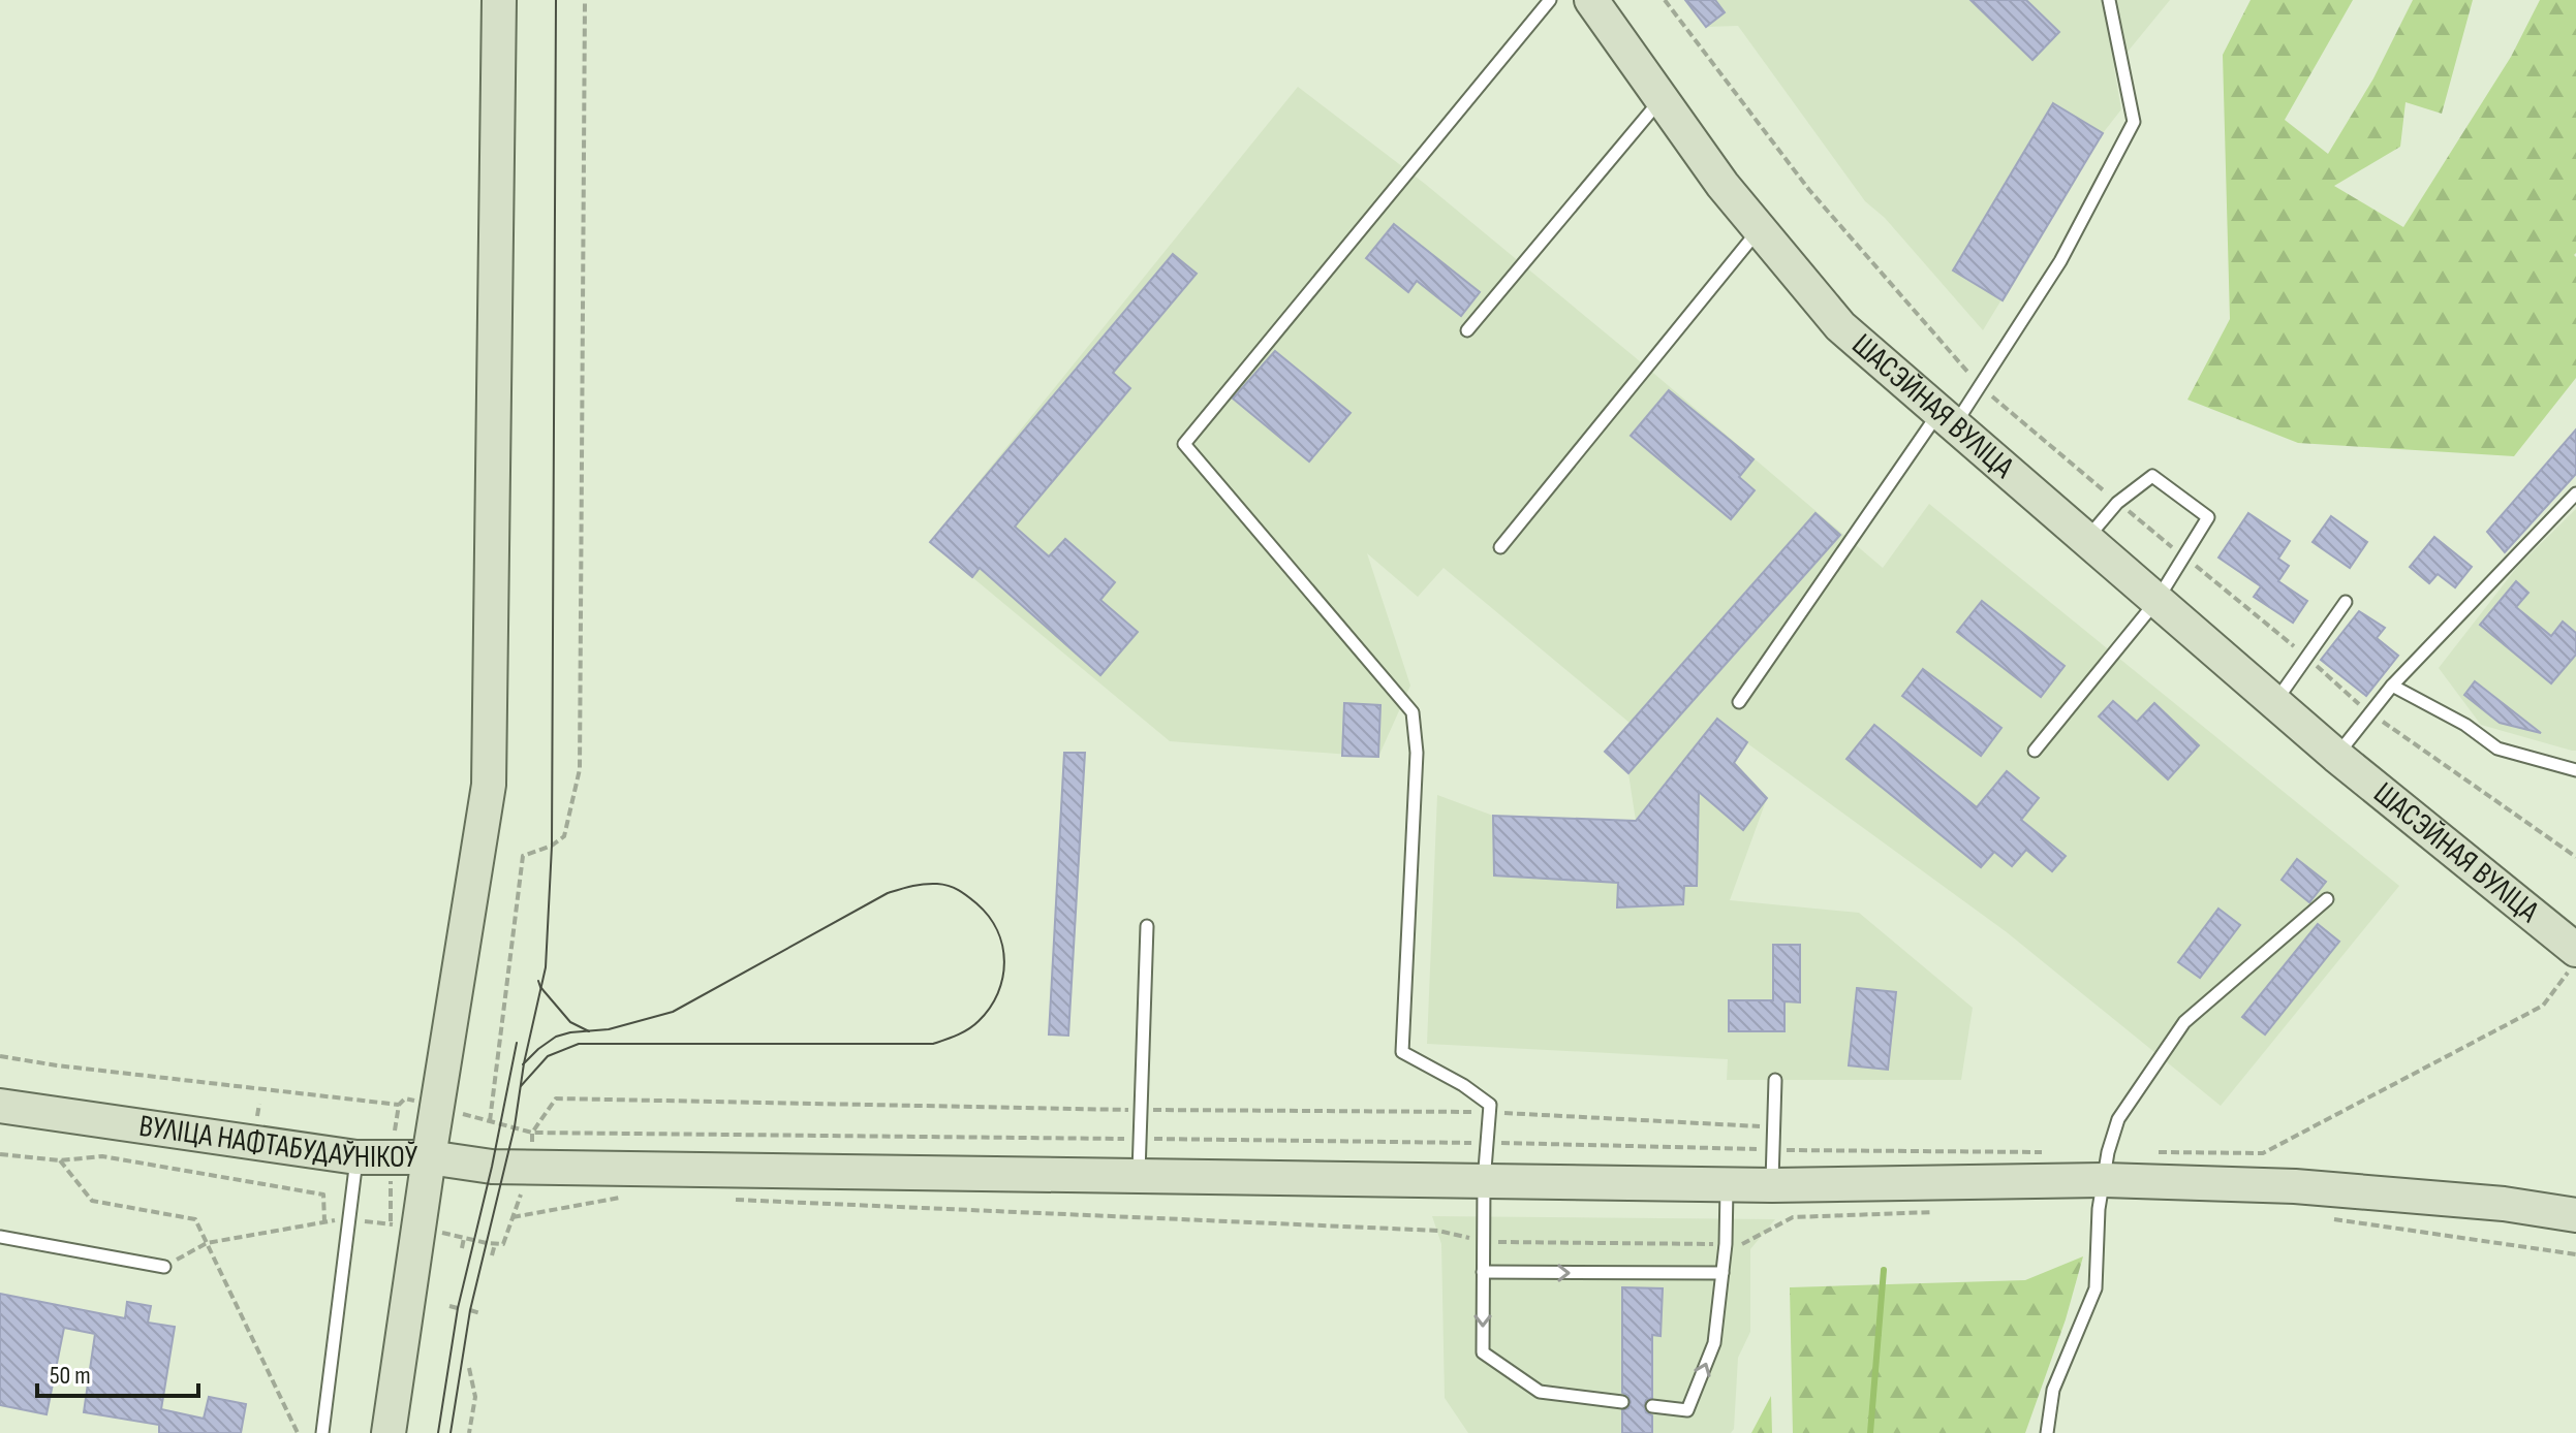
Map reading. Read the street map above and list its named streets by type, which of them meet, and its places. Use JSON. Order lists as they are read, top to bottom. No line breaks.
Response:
{"streets":{"main road":["ШАСЭЙНАЯ ВУЛІЦА","ВУЛІЦА НАФТАБУДАЎНІКОЎ"]},"scale_bar":"50 m"}
